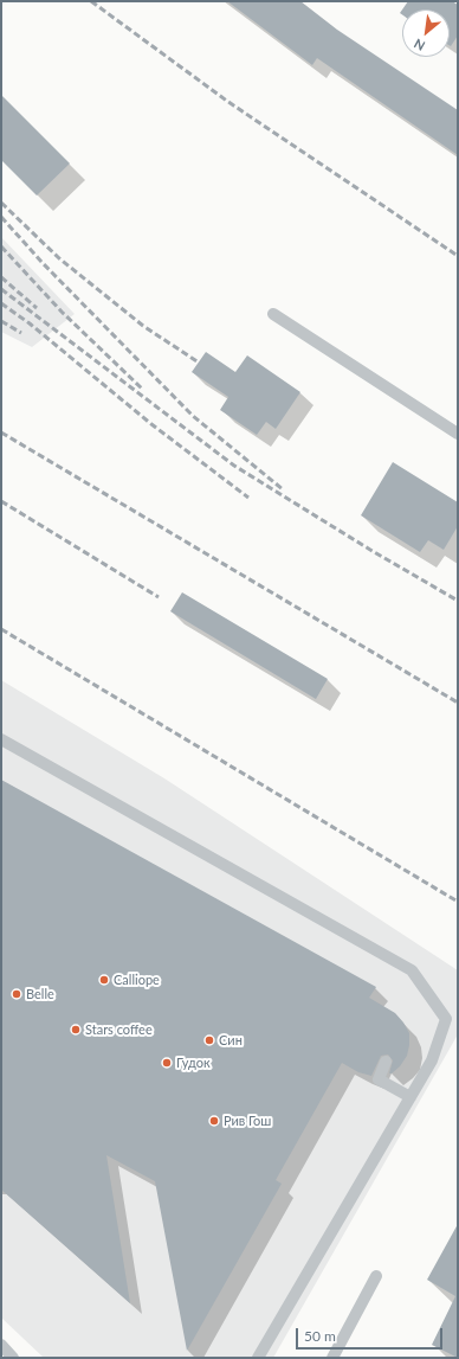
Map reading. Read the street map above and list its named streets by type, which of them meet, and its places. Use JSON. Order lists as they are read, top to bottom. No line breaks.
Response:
{"places":["Calliope","Belle","Stars coffee","Син","Гудок","Рив Гош"],"scale_bar":"50 m","north":"bottom left"}
